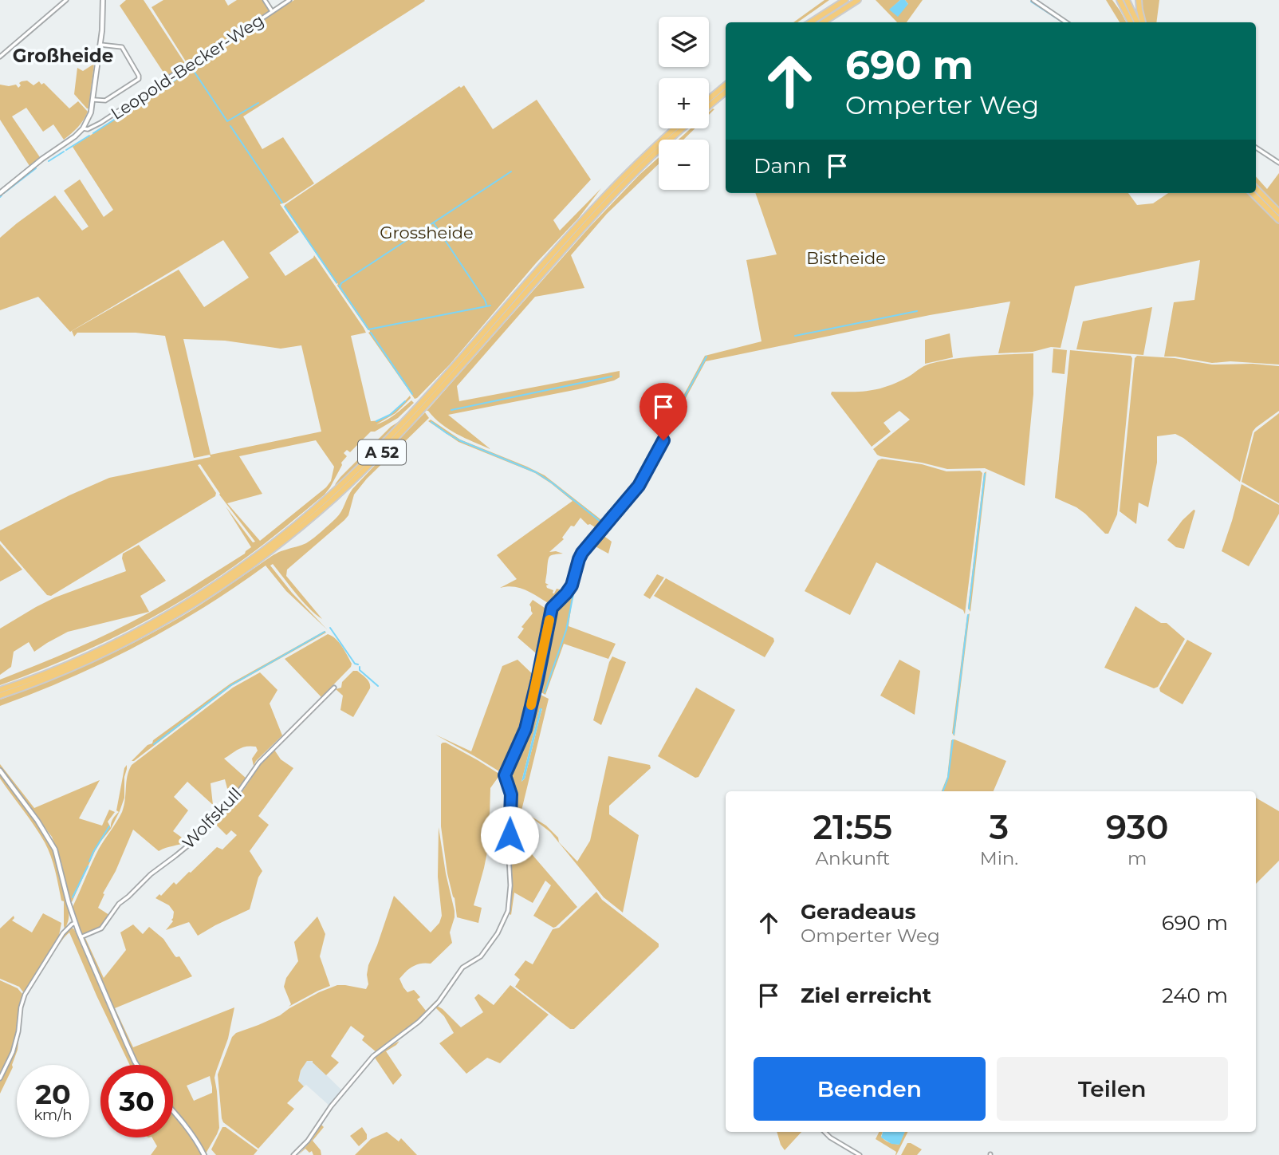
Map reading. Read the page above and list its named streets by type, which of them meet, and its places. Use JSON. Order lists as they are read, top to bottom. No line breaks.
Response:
{"streets":{"highway":["A 52"],"street":["Leopold-Becker-Weg","Wolfskull"]},"districts":["Großheide"],"parks":["Grossheide","Bistheide"],"page":{"map_buttons":["+","−"],"turn":["690 m","Omperter Weg"],"then":"Dann","eta":["21:55","Ankunft","3","Min.","930","m"],"list":[{"name":"Geradeaus","note":"Omperter Weg","value":"690 m"},{"name":"Ziel erreicht","value":"240 m"}],"buttons":["Beenden","Teilen"],"speed":"20 km/h","limit":"30"}}
